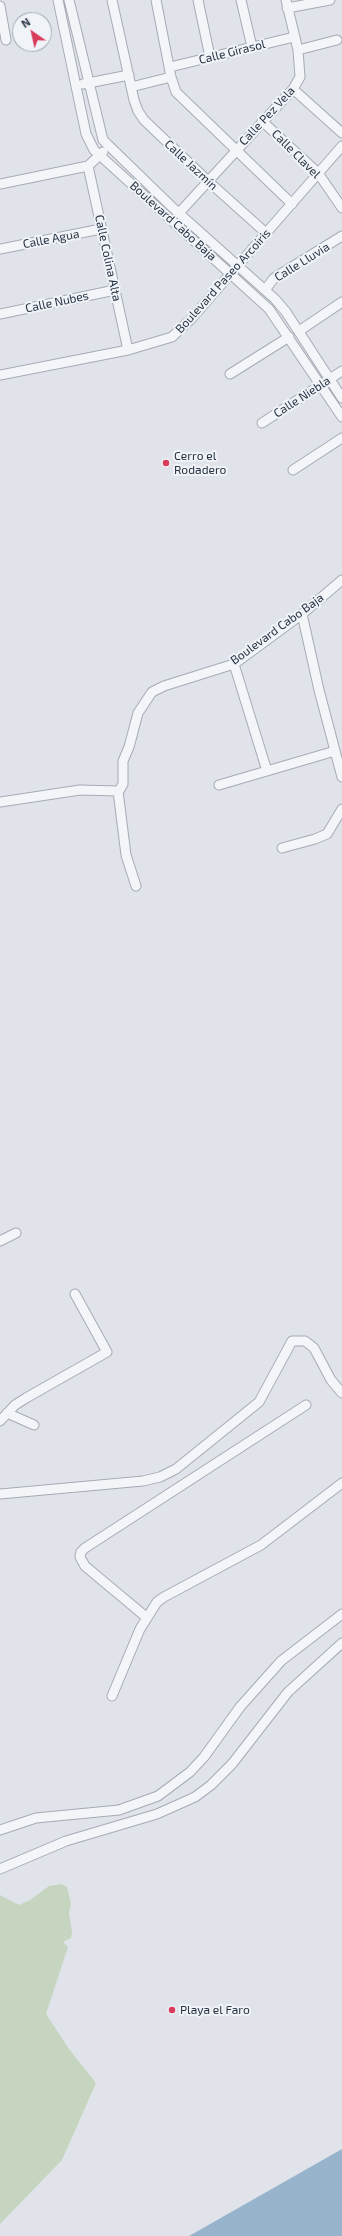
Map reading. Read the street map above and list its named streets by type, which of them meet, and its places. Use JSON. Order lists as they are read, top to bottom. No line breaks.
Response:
{"streets":{"street":["Calle Girasol","Calle Pez Vela","Calle Clavel","Calle Jazmín","Boulevard Cabo Baja","Calle Agua","Calle Colina Alta","Calle Lluvia","Boulevard Paseo Arcoiris","Calle Nubes","Calle Niebla"]},"crossings":[["Calle Girasol","Calle Pez Vela"],["Calle Pez Vela","Calle Clavel"],["Calle Pez Vela","Calle Jazmín"],["Calle Pez Vela","Boulevard Cabo Baja"],["Calle Clavel","Boulevard Paseo Arcoiris"],["Calle Jazmín","Boulevard Paseo Arcoiris"],["Boulevard Cabo Baja","Calle Lluvia"],["Boulevard Cabo Baja","Boulevard Paseo Arcoiris"],["Boulevard Cabo Baja","Calle Niebla"],["Calle Agua","Calle Colina Alta"],["Calle Colina Alta","Boulevard Paseo Arcoiris"],["Calle Colina Alta","Calle Nubes"]],"places":["Cerro el Rodadero","Playa el Faro"],"north":"top left"}
